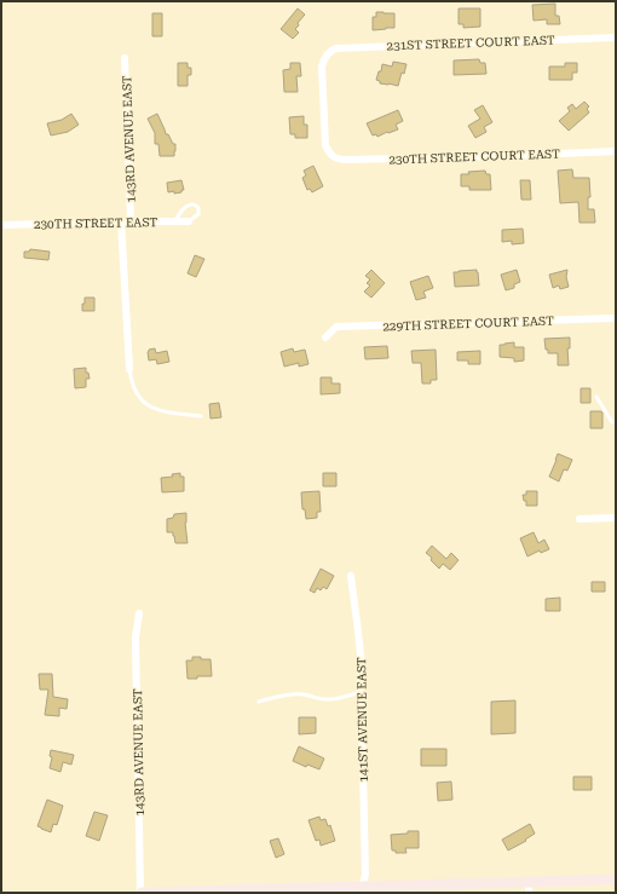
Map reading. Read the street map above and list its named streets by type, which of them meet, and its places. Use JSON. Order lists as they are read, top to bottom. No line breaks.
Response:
{"streets":{"street":["231ST STREET COURT EAST","143RD AVENUE EAST","230TH STREET COURT EAST","230TH STREET EAST","229TH STREET COURT EAST","141ST AVENUE EAST"]},"crossings":[["231ST STREET COURT EAST","230TH STREET COURT EAST"],["143RD AVENUE EAST","230TH STREET EAST"]]}
